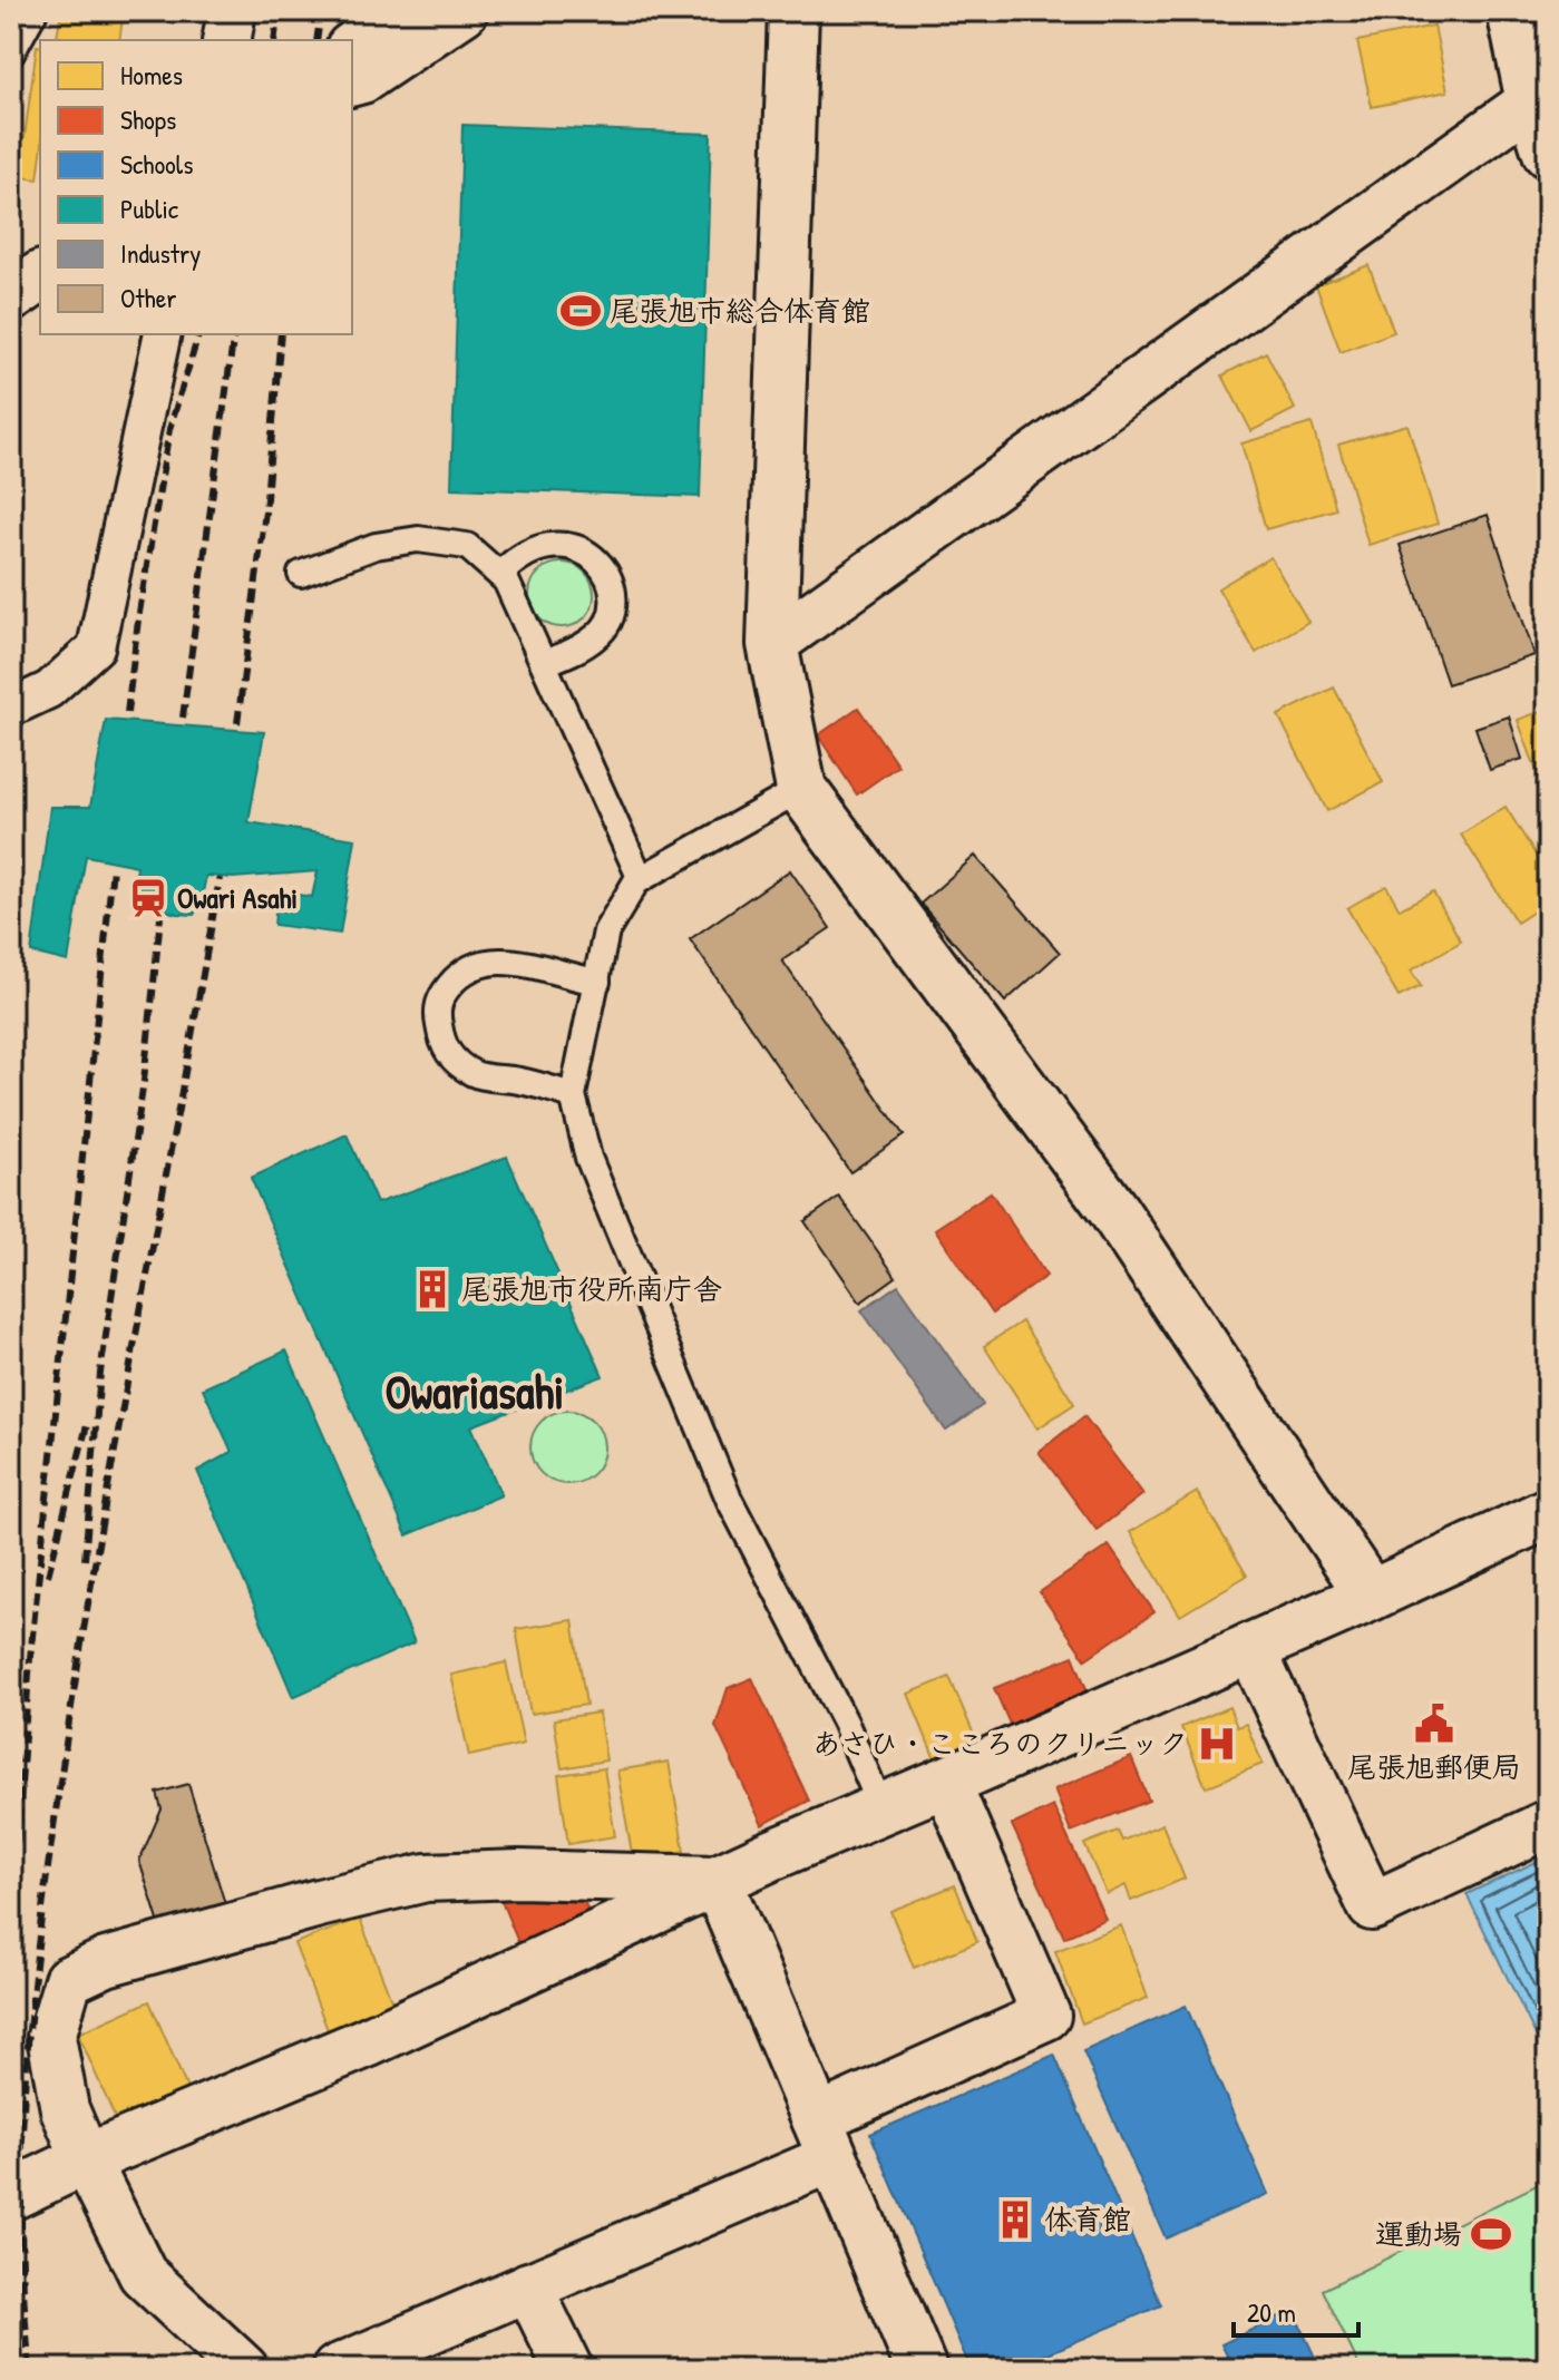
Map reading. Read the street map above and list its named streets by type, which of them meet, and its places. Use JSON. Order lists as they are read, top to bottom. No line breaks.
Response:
{"districts":["Owariasahi"],"places":{"sports":["尾張旭市総合体育館","運動場"],"station":["Owari Asahi"],"building":["尾張旭市役所南庁舎","体育館"],"public building":["尾張旭郵便局"],"hospital":["あさひ・こころのクリニック"]},"legend":["Homes","Shops","Schools","Public","Industry","Other"],"scale_bar":"20 m"}
